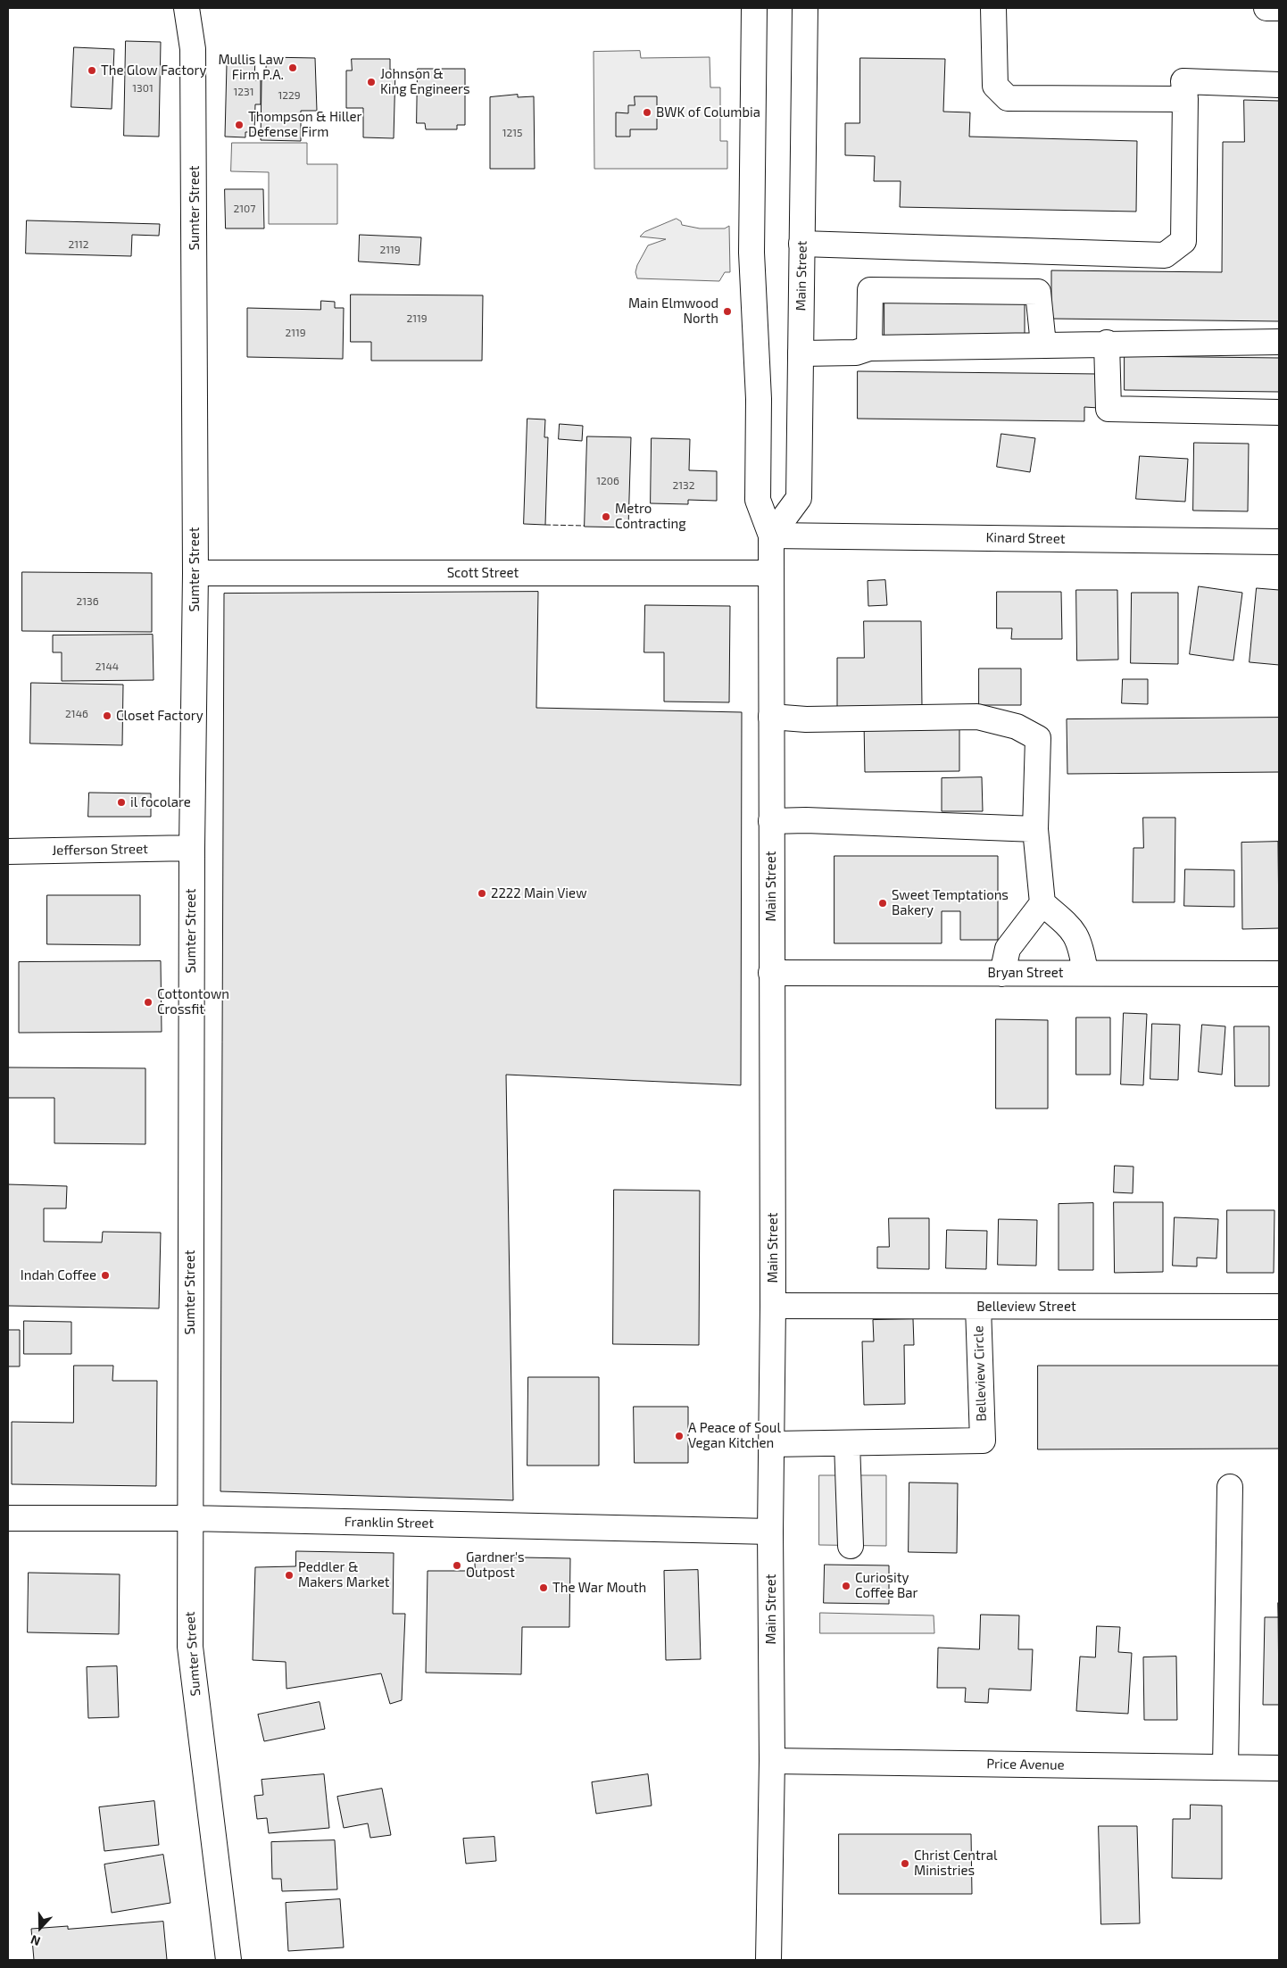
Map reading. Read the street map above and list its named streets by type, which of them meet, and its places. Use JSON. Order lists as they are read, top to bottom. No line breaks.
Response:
{"streets":{"main road":["Sumter Street","Main Street","Kinard Street","Scott Street","Jefferson Street","Bryan Street","Belleview Street","Belleview Circle","Franklin Street","Price Avenue"]},"crossings":[["Sumter Street","Scott Street"],["Sumter Street","Jefferson Street"],["Sumter Street","Franklin Street"],["Main Street","Kinard Street"],["Main Street","Scott Street"],["Main Street","Bryan Street"],["Main Street","Belleview Street"],["Main Street","Franklin Street"],["Main Street","Price Avenue"],["Belleview Street","Belleview Circle"]],"places":["Mullis Law Firm P.A.","The Glow Factory","Johnson & King Engineers","BWK of Columbia","Thompson & Hiller Defense Firm","Main Elmwood North","Metro Contracting","Closet Factory","il focolare","2222 Main View","Sweet Temptations Bakery","Cottontown Crossfit","Indah Coffee","A Peace of Soul Vegan Kitchen","Gardner's Outpost","Peddler & Makers Market","Curiosity Coffee Bar","The War Mouth","Christ Central Ministries"],"house_numbers":["1301","1231","1229","1215","2107","2112","2119","2119","2119","1206","2132","2136","2144","2146"],"north":"bottom"}
